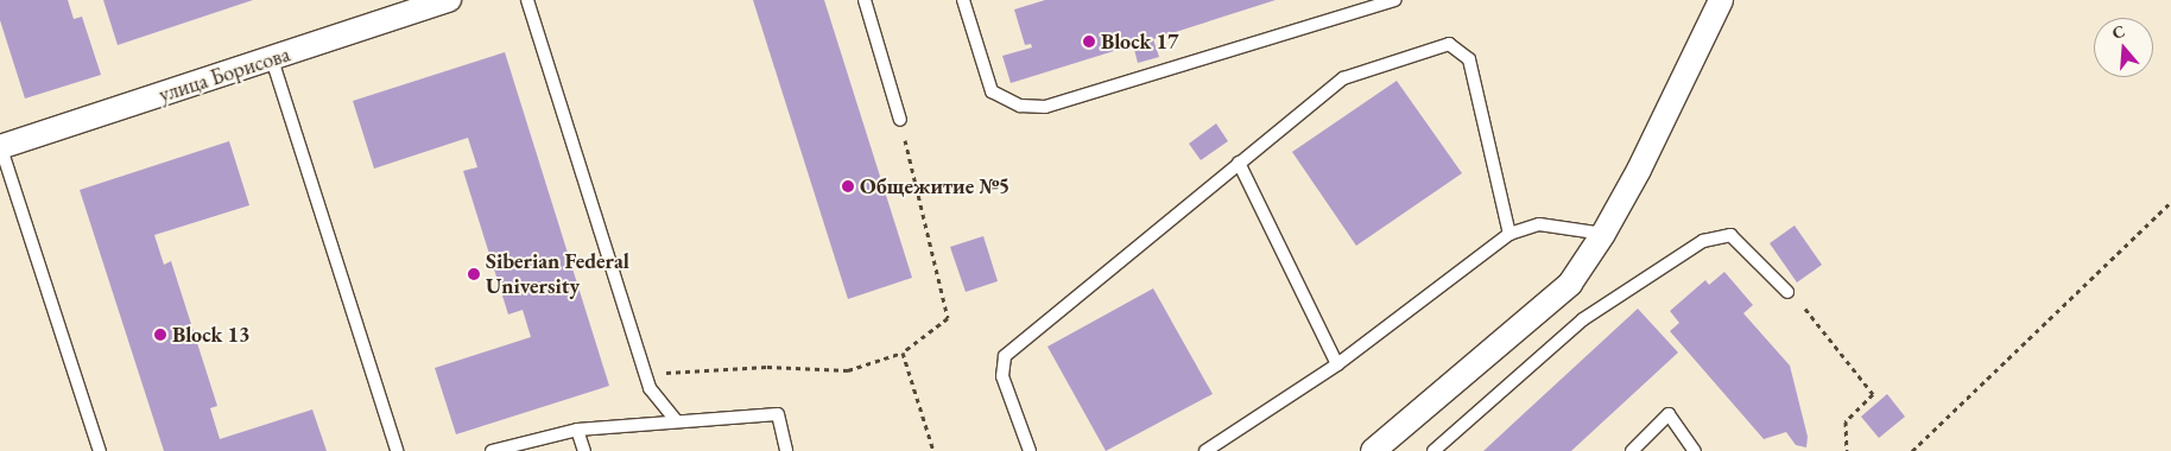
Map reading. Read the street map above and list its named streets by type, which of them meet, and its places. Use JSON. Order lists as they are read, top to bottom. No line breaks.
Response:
{"streets":{"street":["улица Борисова"]},"places":["Block 17","Общежитие №5","Siberian Federal University","Block 13"],"north":"top"}
